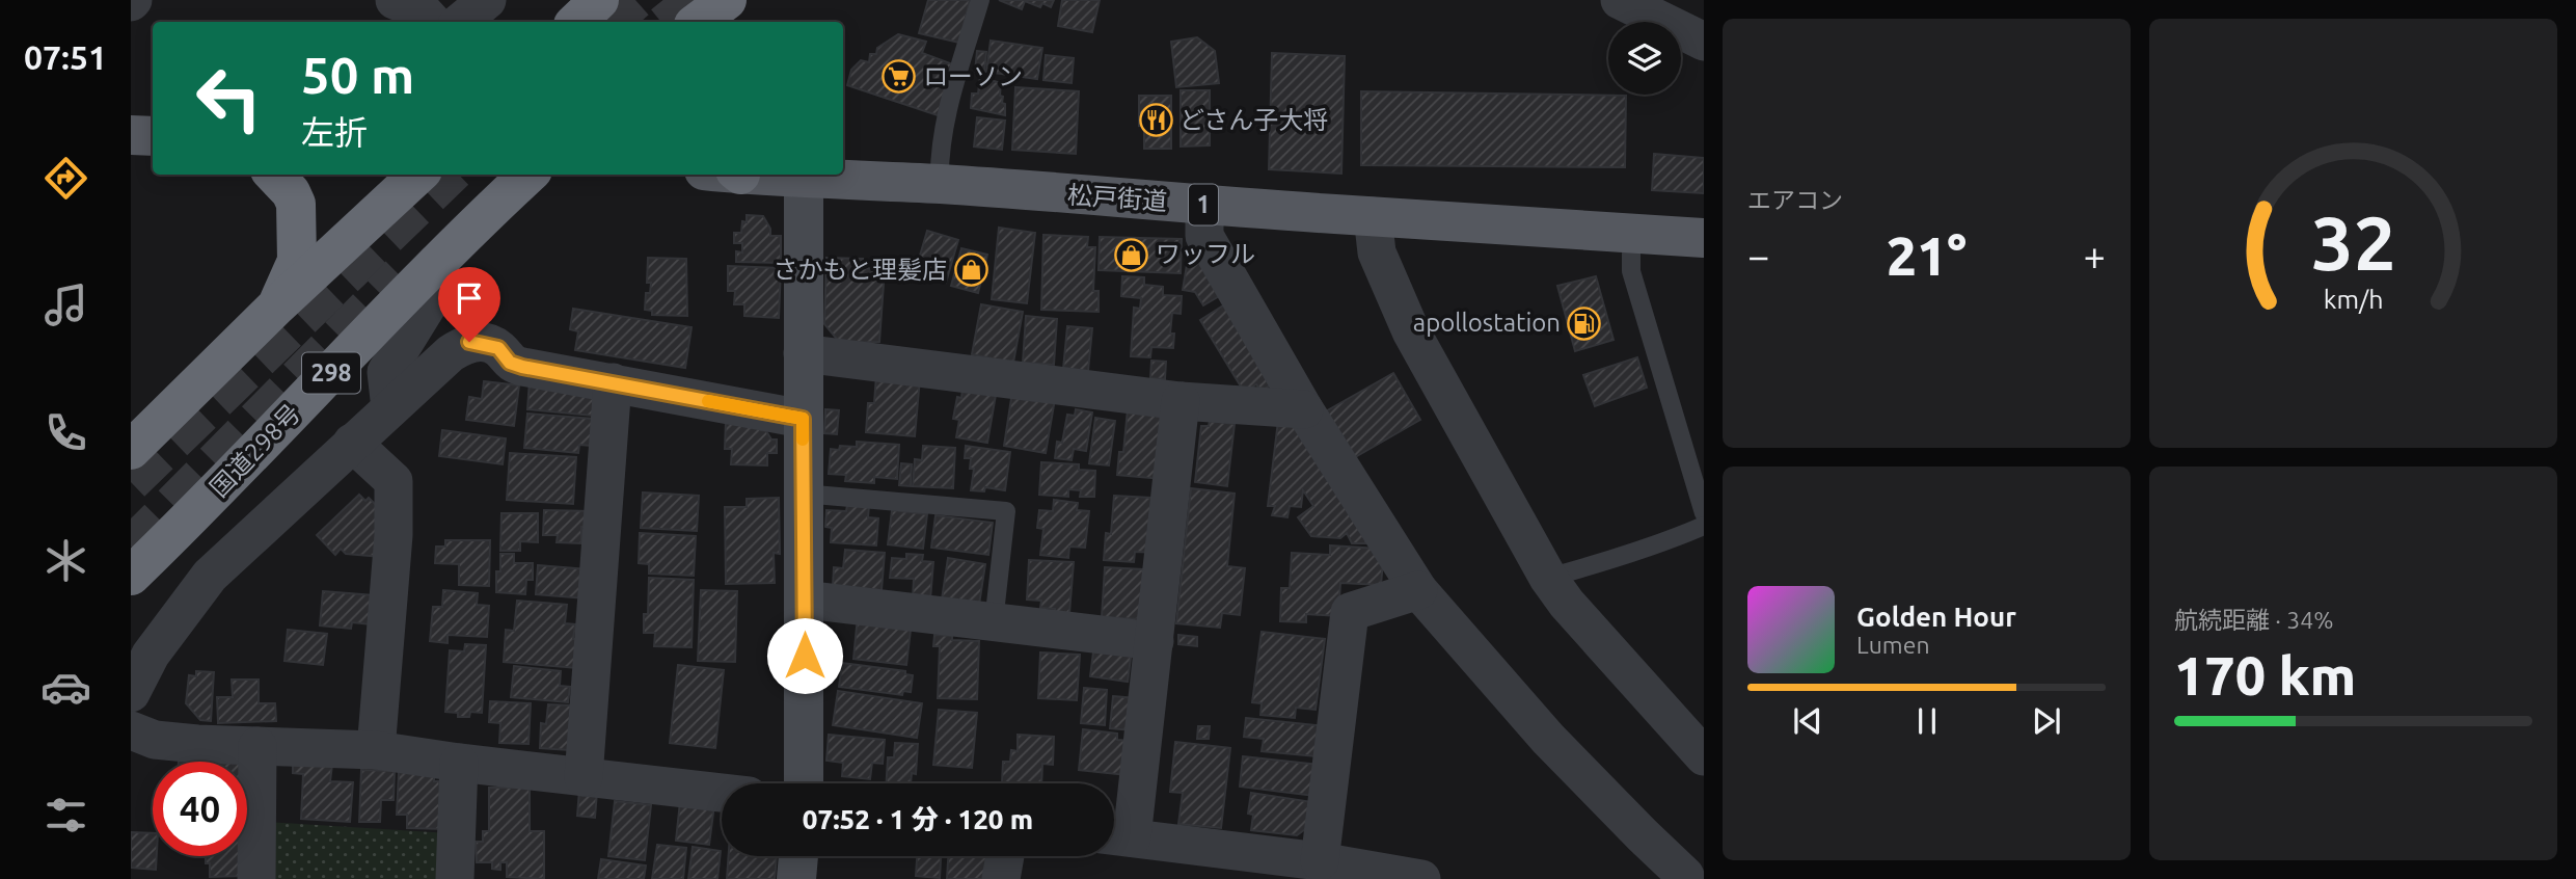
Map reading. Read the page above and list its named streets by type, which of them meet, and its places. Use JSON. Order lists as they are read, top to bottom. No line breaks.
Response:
{"streets":{"highway":["298","国道298号"],"main road":["松戸街道","1"]},"places":{"supermarket":["ローソン"],"restaurant":["どさん子大将"],"shop":["ワッフル","さかもと理髪店"],"fuel station":["apollostation"]},"page":{"tabs":"07:51","tile":["エアコン",["航続距離 · 34%","170 km"]],"turn":["50 m","左折"],"heat":["−","21°","+"],"song":["Golden Hour","Lumen"],"limit":"40","trip":"07:52 · 1 分 · 120 m","gauge":["32","km/h"]}}
